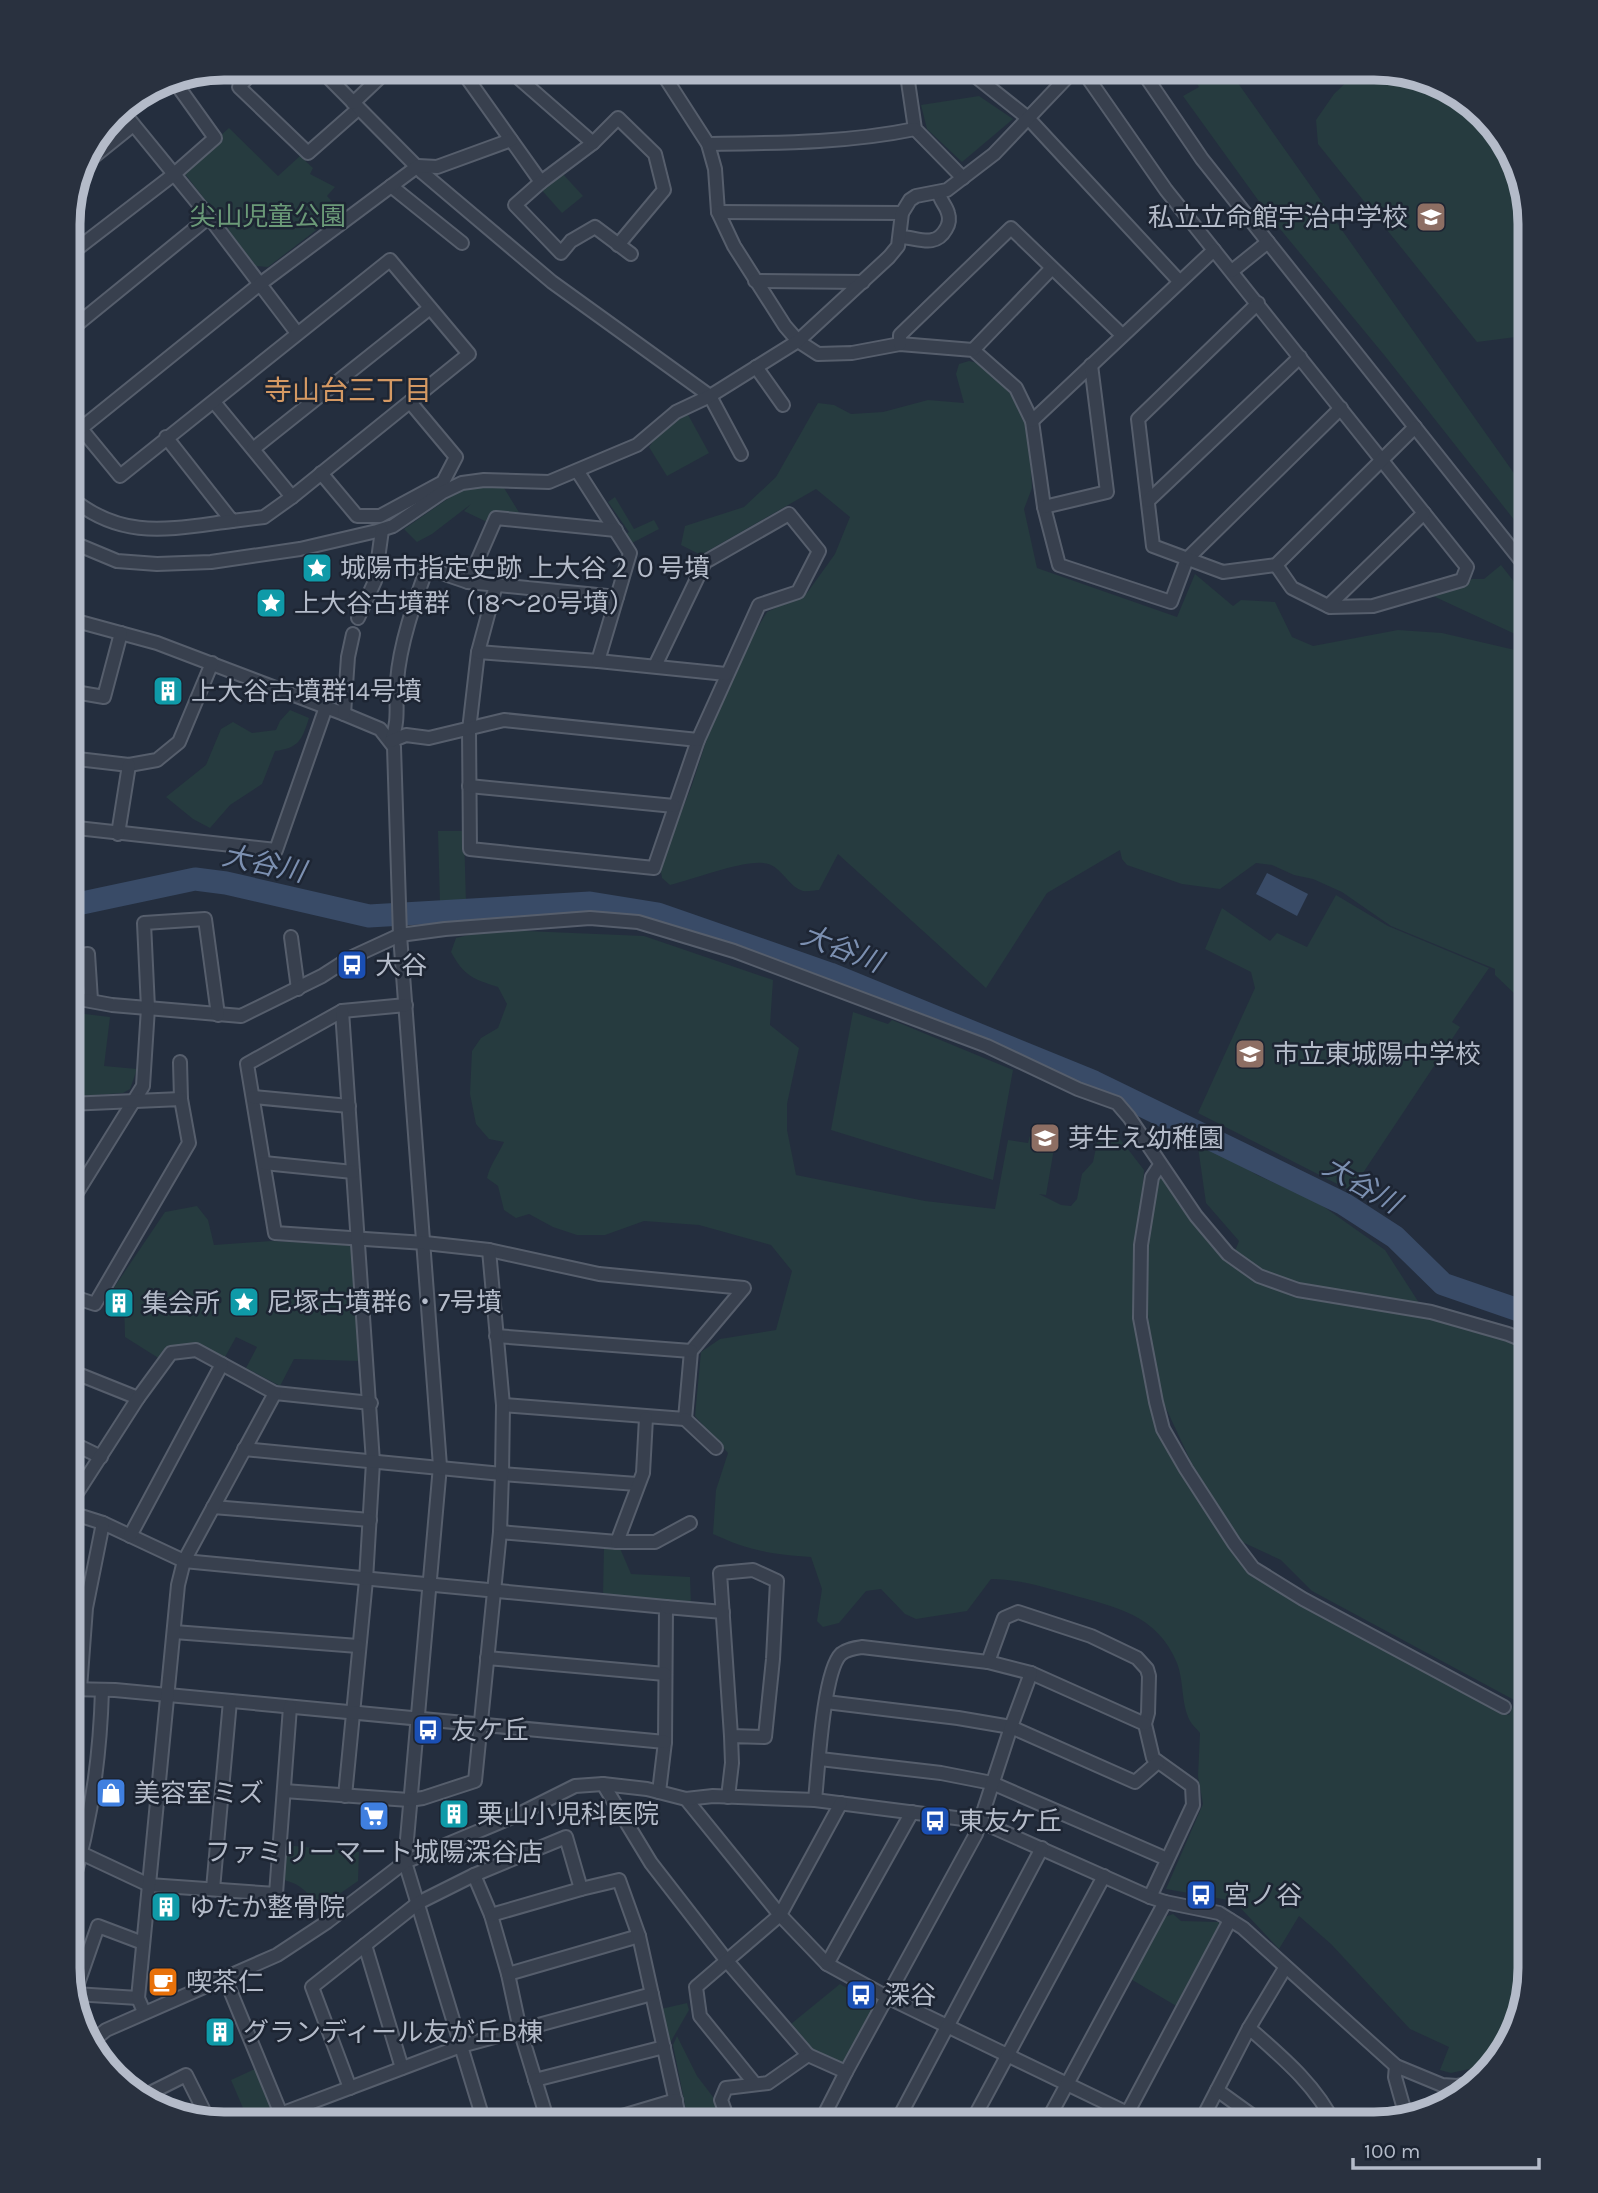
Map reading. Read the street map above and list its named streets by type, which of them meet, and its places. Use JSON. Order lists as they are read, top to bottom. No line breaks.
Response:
{"districts":["寺山台三丁目"],"water":["大谷川"],"parks":["尖山児童公園"],"places":{"school or university":["私立立命館宇治中学校","市立東城陽中学校","芽生え幼稚園"],"place":["城陽市指定史跡 上大谷２０号墳","上大谷古墳群（18～20号墳）","尼塚古墳群6・7号墳"],"building":["上大谷古墳群14号墳","集会所","栗山小児科医院","ゆたか整骨院","グランディール友が丘B棟"],"bus stop":["大谷","友ケ丘","東友ケ丘","宮ノ谷","深谷"],"shop":["美容室ミズ"],"supermarket":["ファミリーマート城陽深谷店"],"cafe":["喫茶仁"]},"scale_bar":"100 m"}
